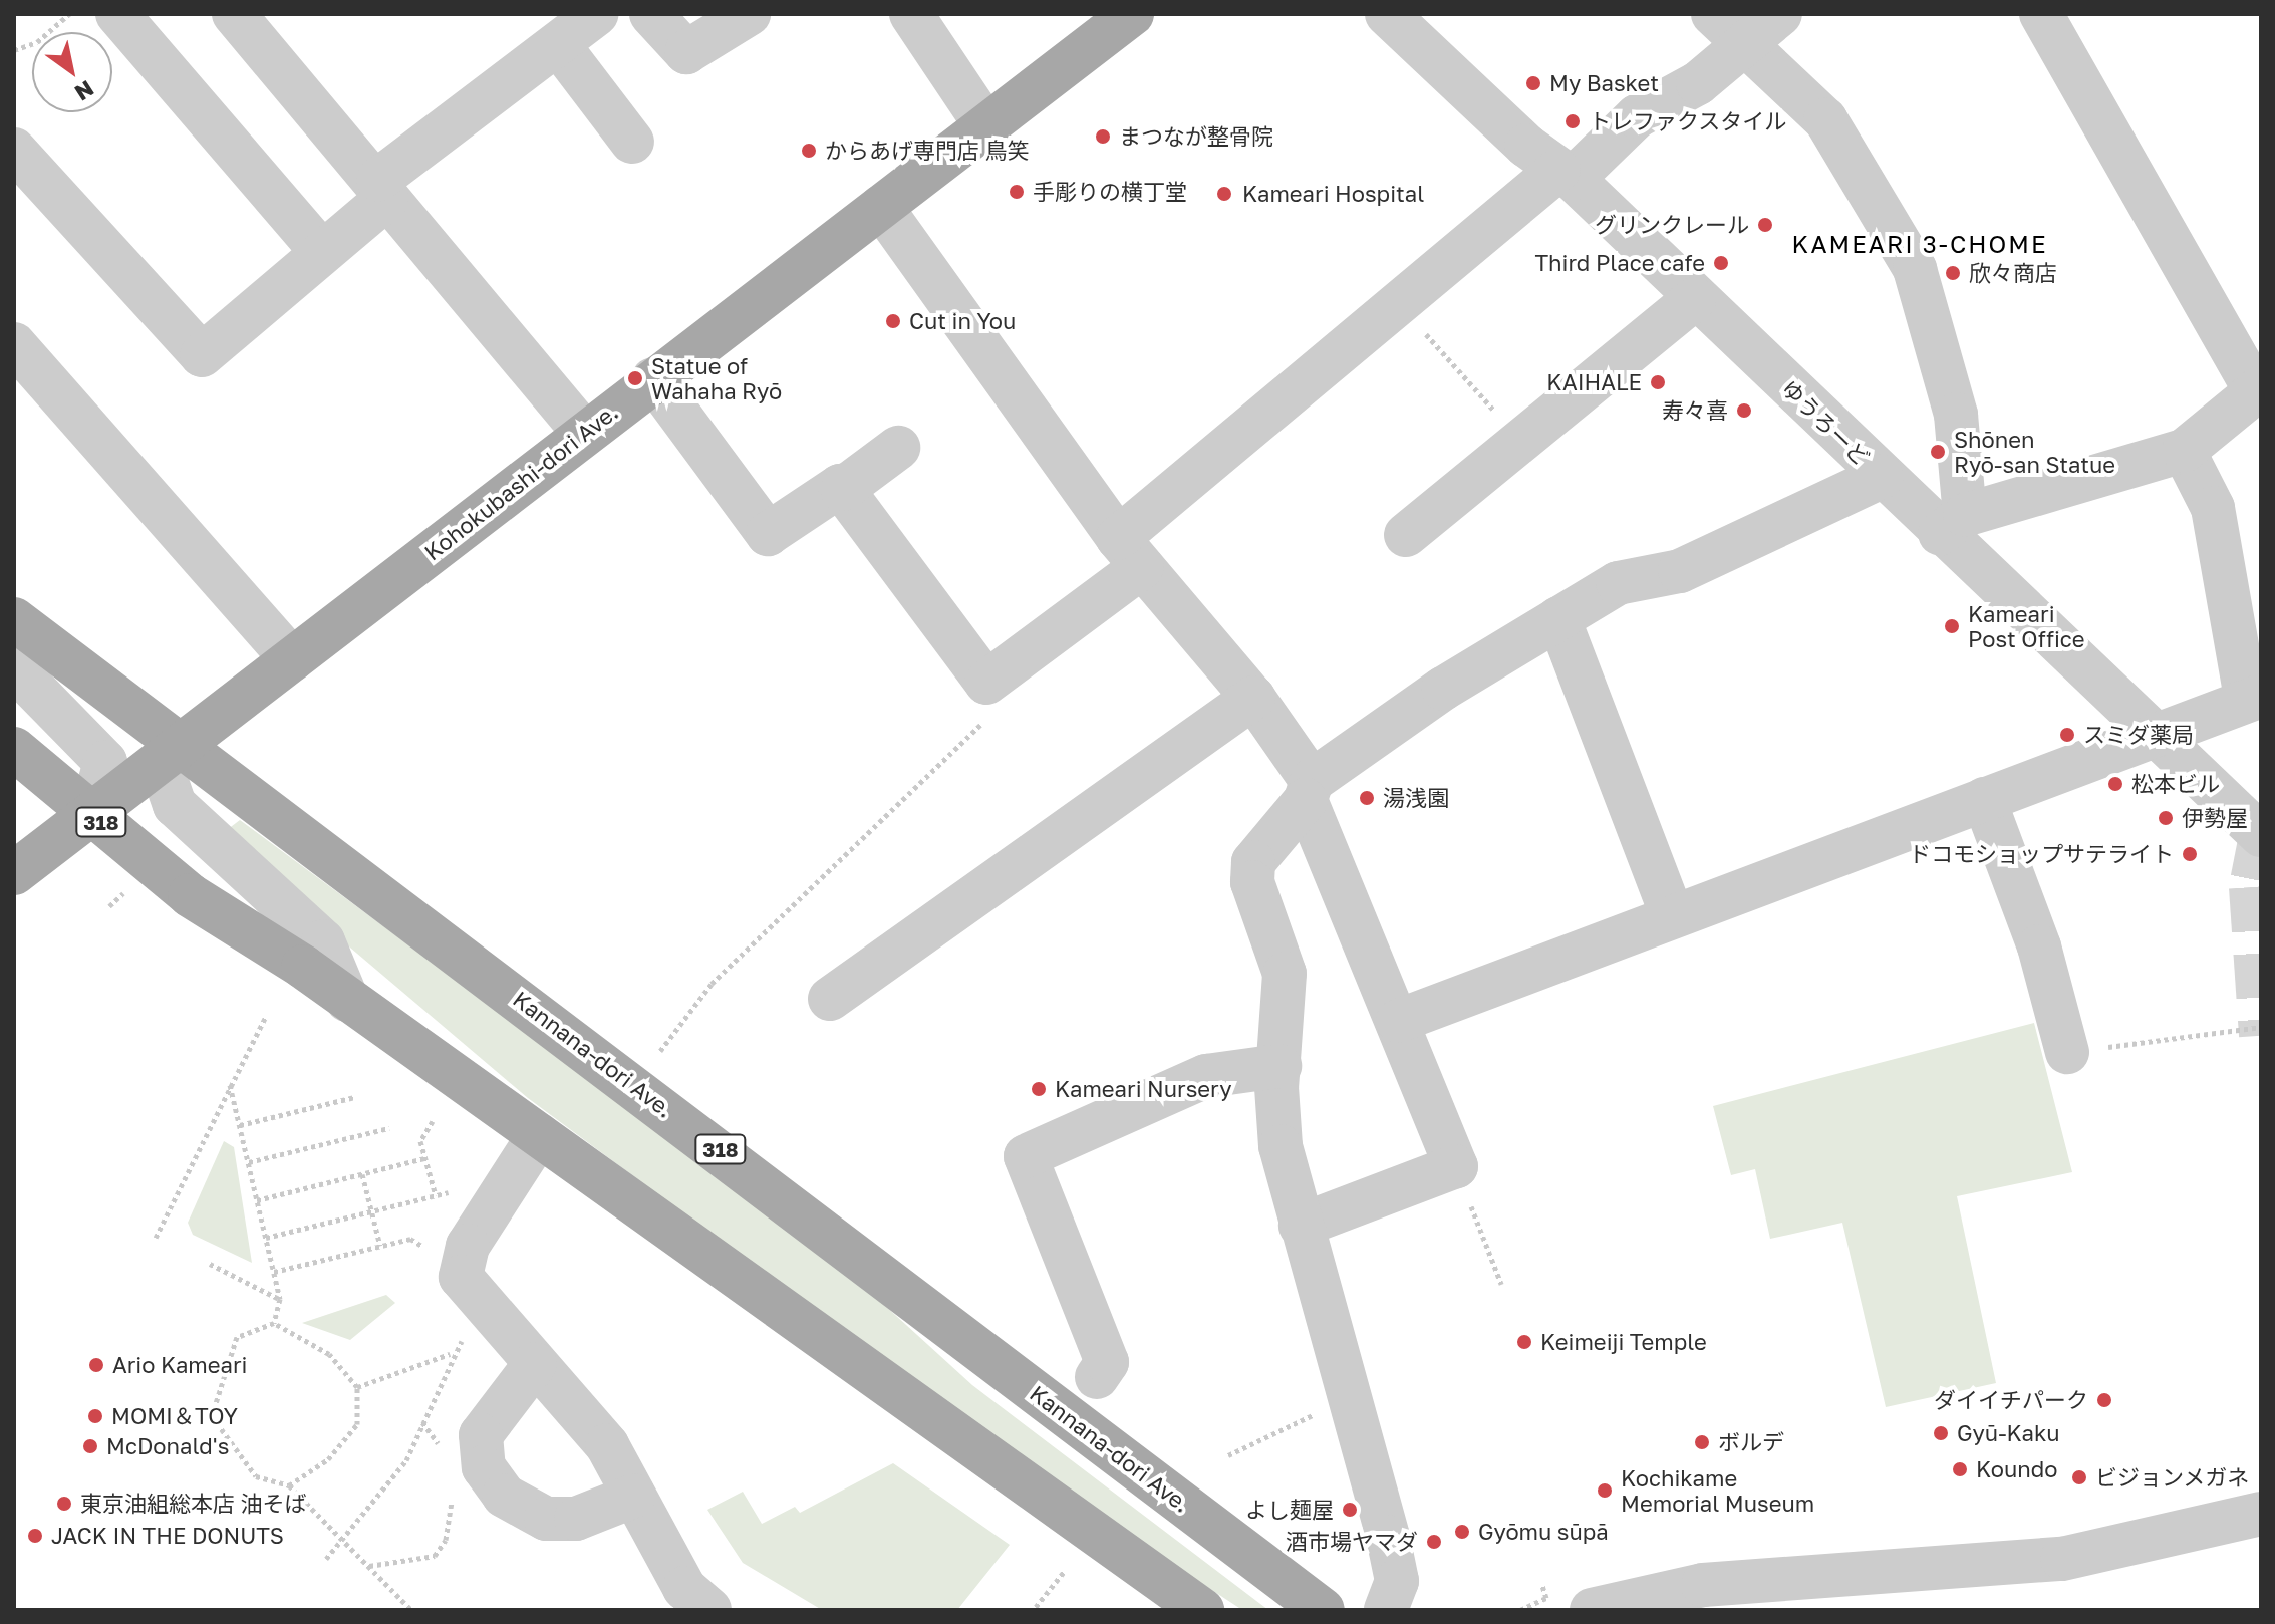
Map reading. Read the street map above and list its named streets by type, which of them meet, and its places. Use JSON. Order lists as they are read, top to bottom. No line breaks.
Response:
{"streets":{"main road":["Kohokubashi-dori Ave.","318","Kannana-dori Ave."],"street":["ゆうろーど"]},"crossings":[["Kohokubashi-dori Ave.","318"],["Kohokubashi-dori Ave.","Kannana-dori Ave."]],"districts":["KAMEARI 3-CHOME"],"places":["My Basket","トレファクスタイル","まつなが整骨院","からあげ専門店 鳥笑","手彫りの横丁堂","Kameari Hospital","グリンクレール","Third Place cafe","欣々商店","Cut in You","Statue of Wahaha Ryō","KAIHALE","寿々喜","Shōnen Ryō-san Statue","Kameari Post Office","スミダ薬局","松本ビル","湯浅園","伊勢屋","ドコモショップサテライト","Kameari Nursery","Keimeiji Temple","Ario Kameari","ダイイチパーク","MOMI＆TOY","Gyū-Kaku","ボルデ","McDonald's","Koundo","ビジョンメガネ","Kochikame Memorial Museum","東京油組総本店 油そば","よし麺屋","Gyōmu sūpā","JACK IN THE DONUTS","酒市場ヤマダ"],"north":"bottom right"}
